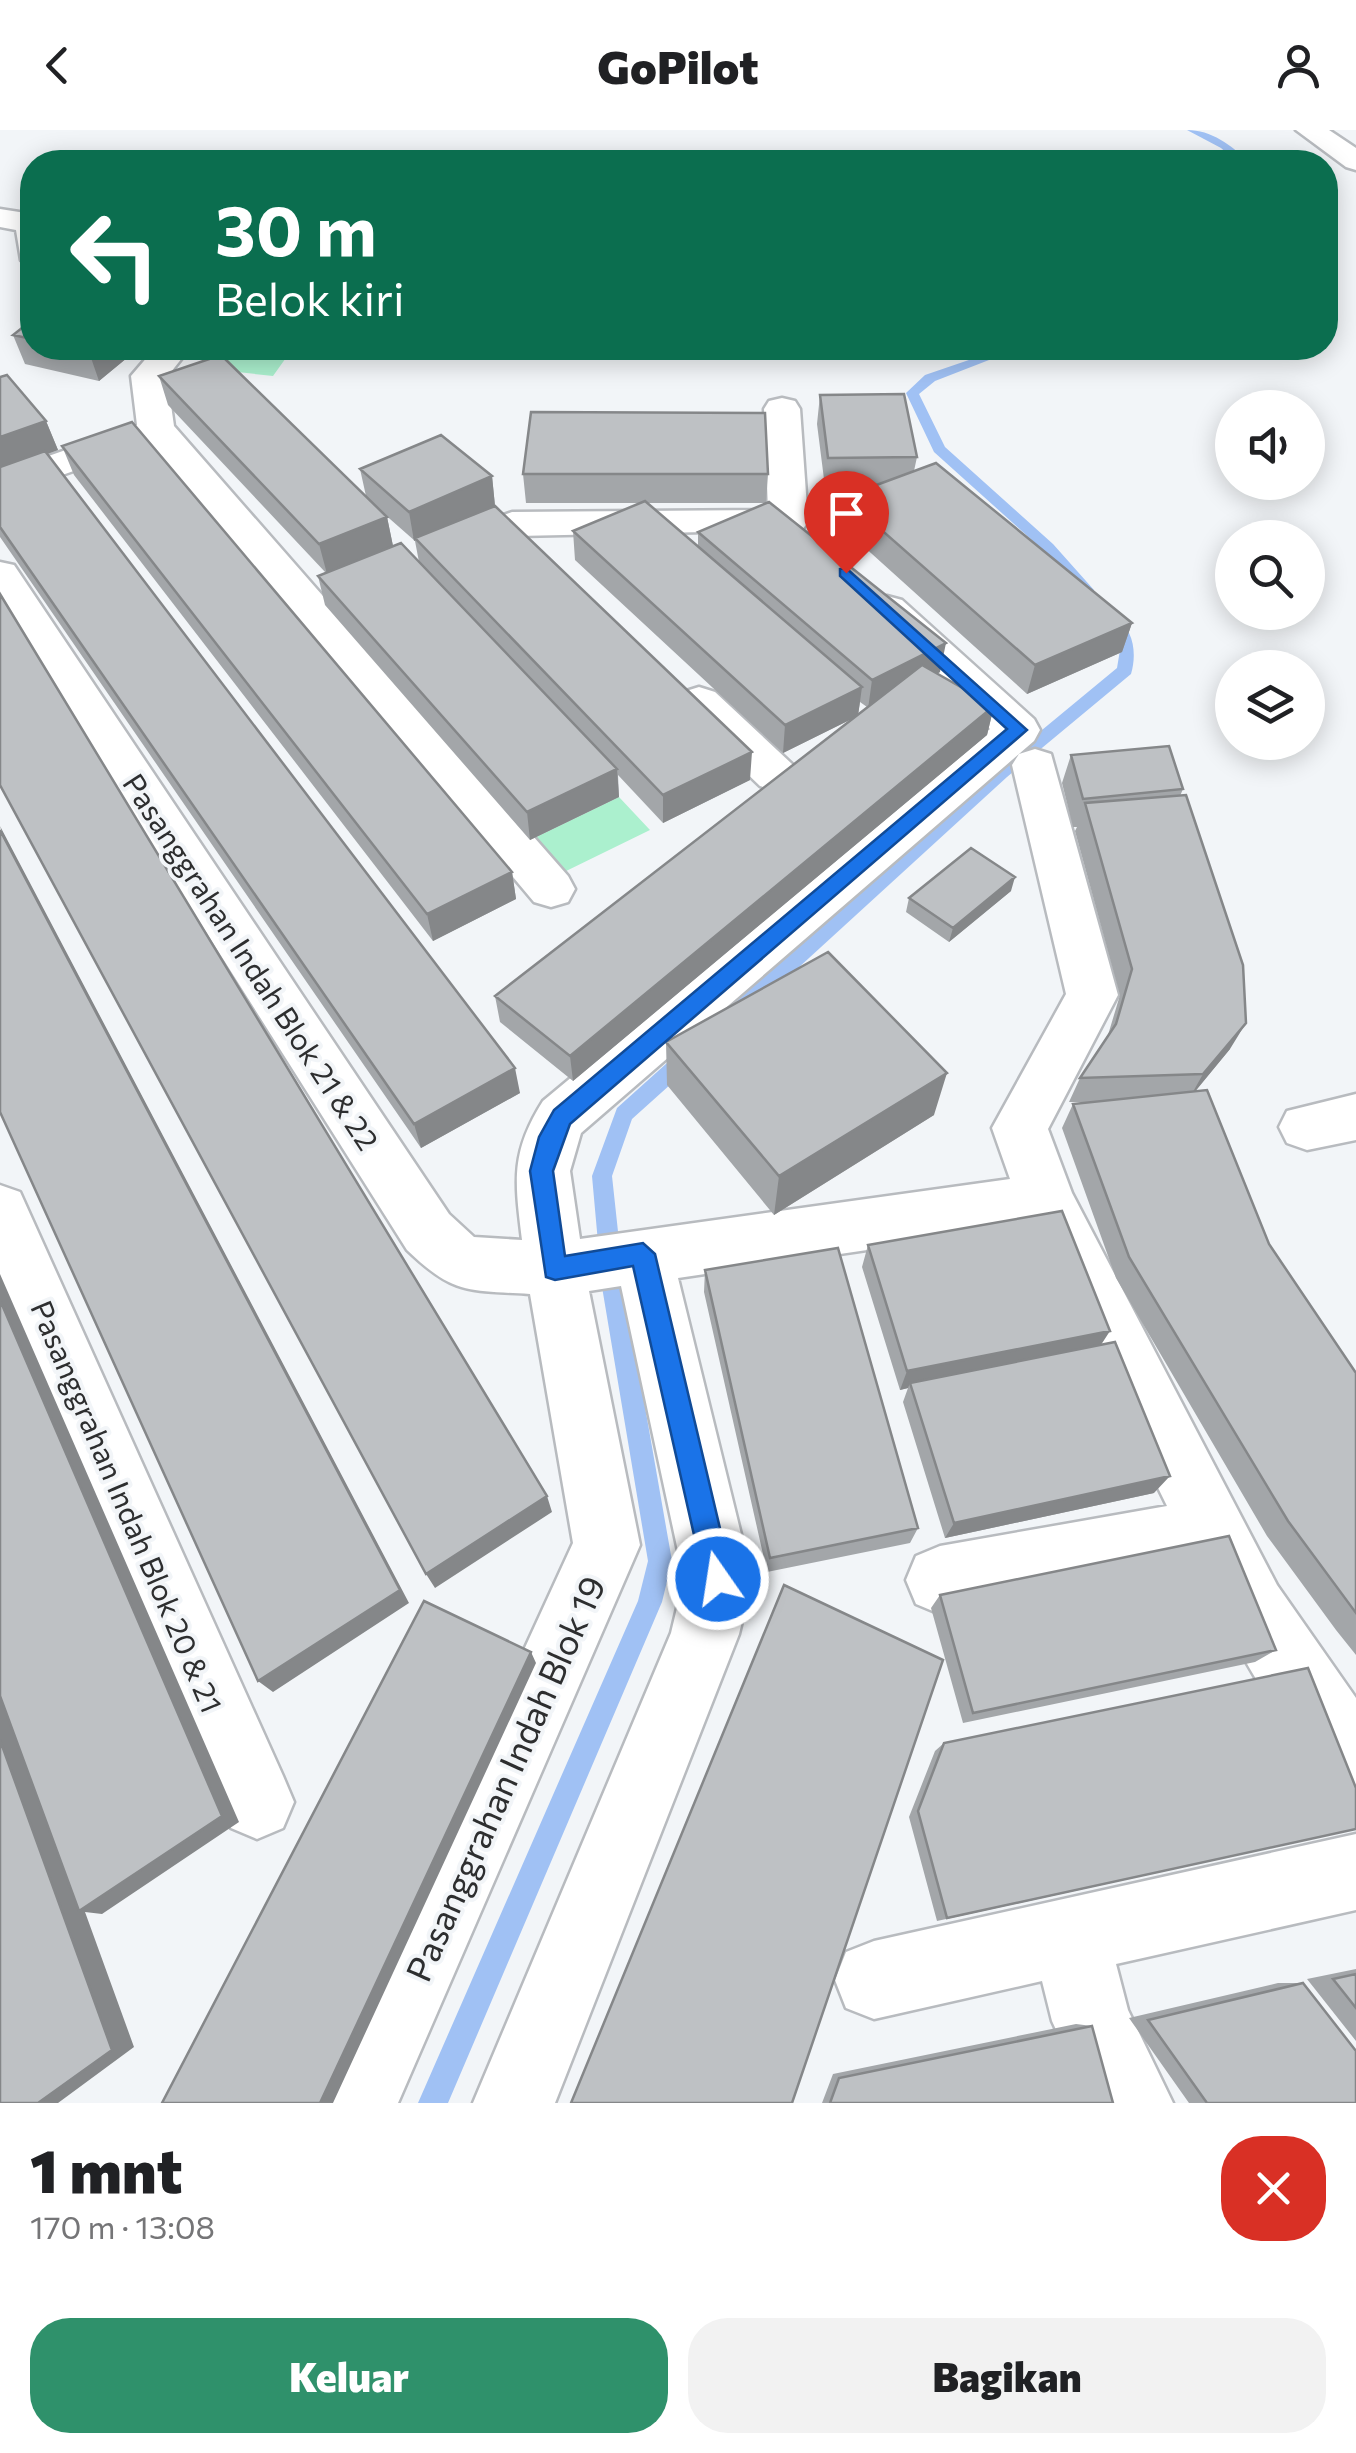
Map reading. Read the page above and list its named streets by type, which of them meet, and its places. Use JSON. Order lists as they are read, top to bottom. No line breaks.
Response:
{"streets":{"street":["Pasanggrahan Indah Blok 21 & 22","Pasanggrahan Indah Blok 20 & 21","Pasanggrahan Indah Blok 19"]},"crossings":[["Pasanggrahan Indah Blok 21 & 22","Pasanggrahan Indah Blok 19"]],"page":{"header":"GoPilot","turn":["30 m","Belok kiri"],"heading":["1 mnt","170 m · 13:08"],"buttons":["Keluar","Bagikan"]}}
